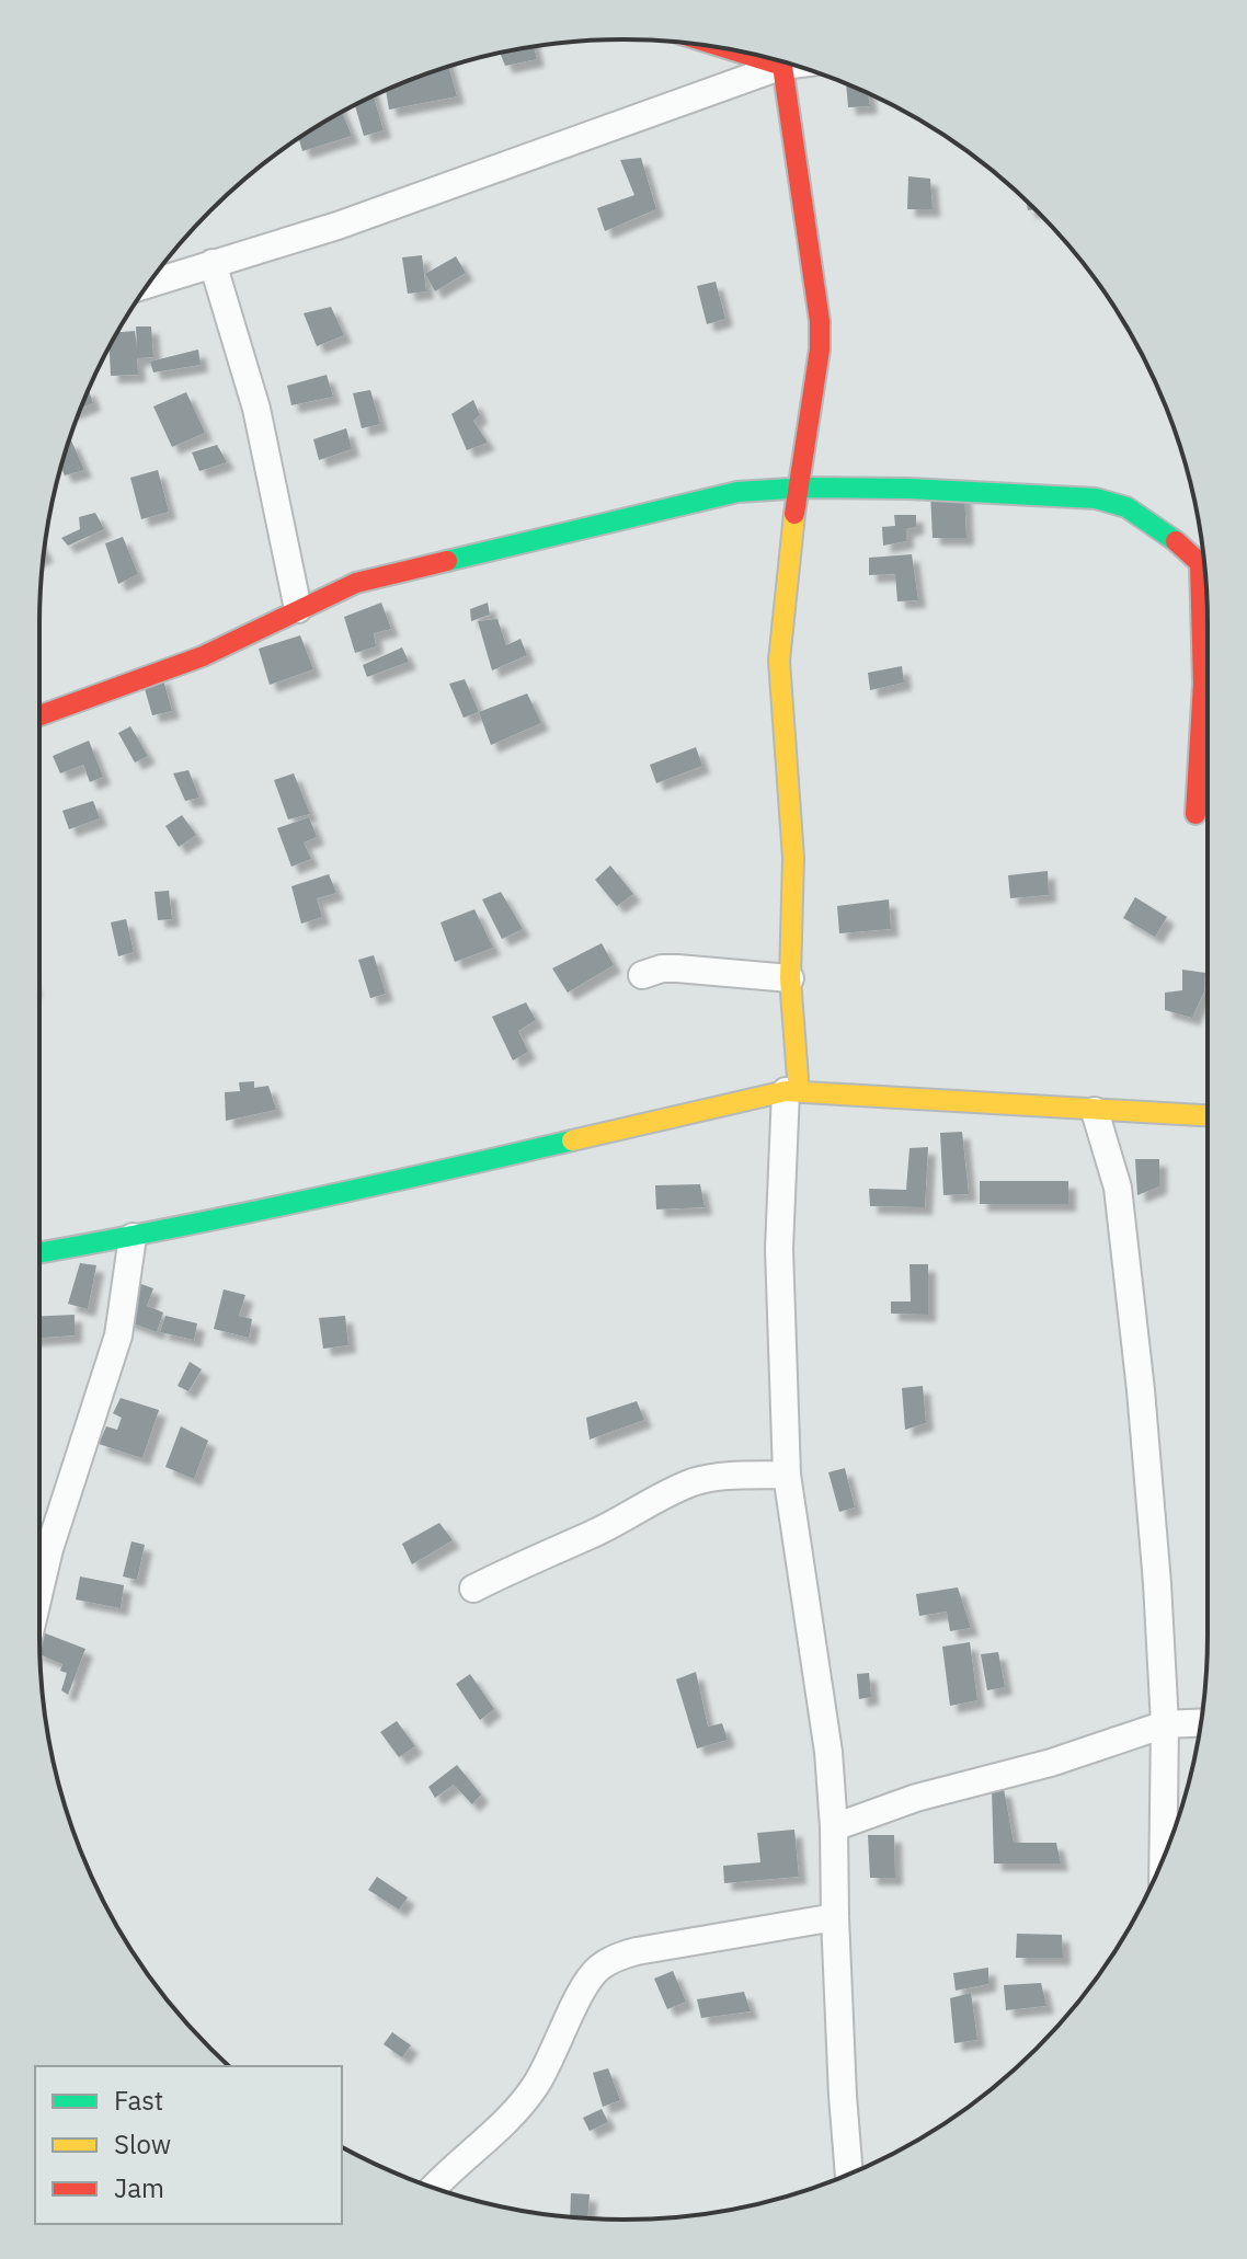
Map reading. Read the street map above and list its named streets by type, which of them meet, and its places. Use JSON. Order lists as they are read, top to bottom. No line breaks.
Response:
{"legend":["Fast","Slow","Jam"]}
